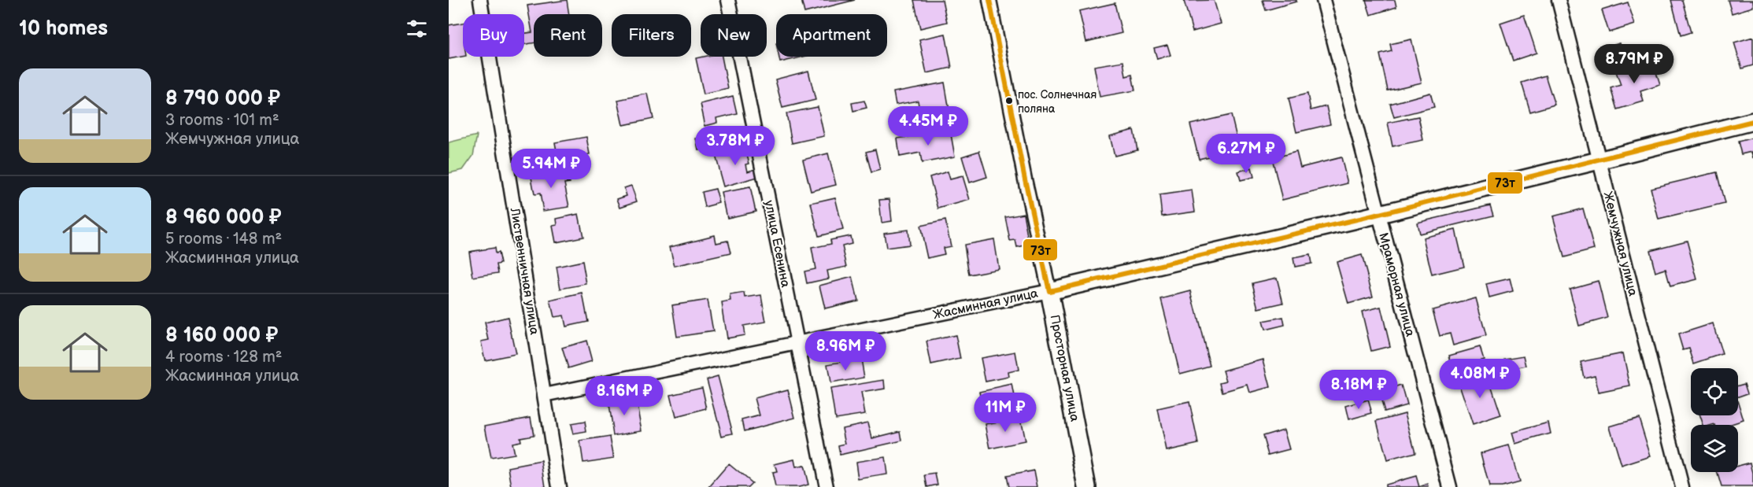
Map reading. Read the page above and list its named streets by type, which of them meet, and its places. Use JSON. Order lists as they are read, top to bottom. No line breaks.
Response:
{"streets":{"street":["улица Есенина","Жемчужная улица","Лиственничная улица","Мраморная улица","Жасминная улица","Просторная улица"]},"crossings":[["улица Есенина","Жасминная улица"],["Жемчужная улица","Жасминная улица"],["Лиственничная улица","Жасминная улица"],["Мраморная улица","Жасминная улица"],["Жасминная улица","Просторная улица"]],"places":["пос. Солнечная поляна"],"lines":["transit line 73т"],"page":{"heading":"10 homes","chip":["Buy","Rent","Filters","New","Apartment"],"price":["8.79M ₽","4.45M ₽","3.78M ₽","6.27M ₽","5.94M ₽","8.96M ₽","4.08M ₽","8.18M ₽","8.16M ₽","11M ₽"],"list":[{"name":"8 790 000 ₽","note":"3 rooms · 101 m² · Жемчужная улица"},{"name":"8 960 000 ₽","note":"5 rooms · 148 m² · Жасминная улица"},{"name":"8 160 000 ₽","note":"4 rooms · 128 m² · Жасминная улица"}]}}
